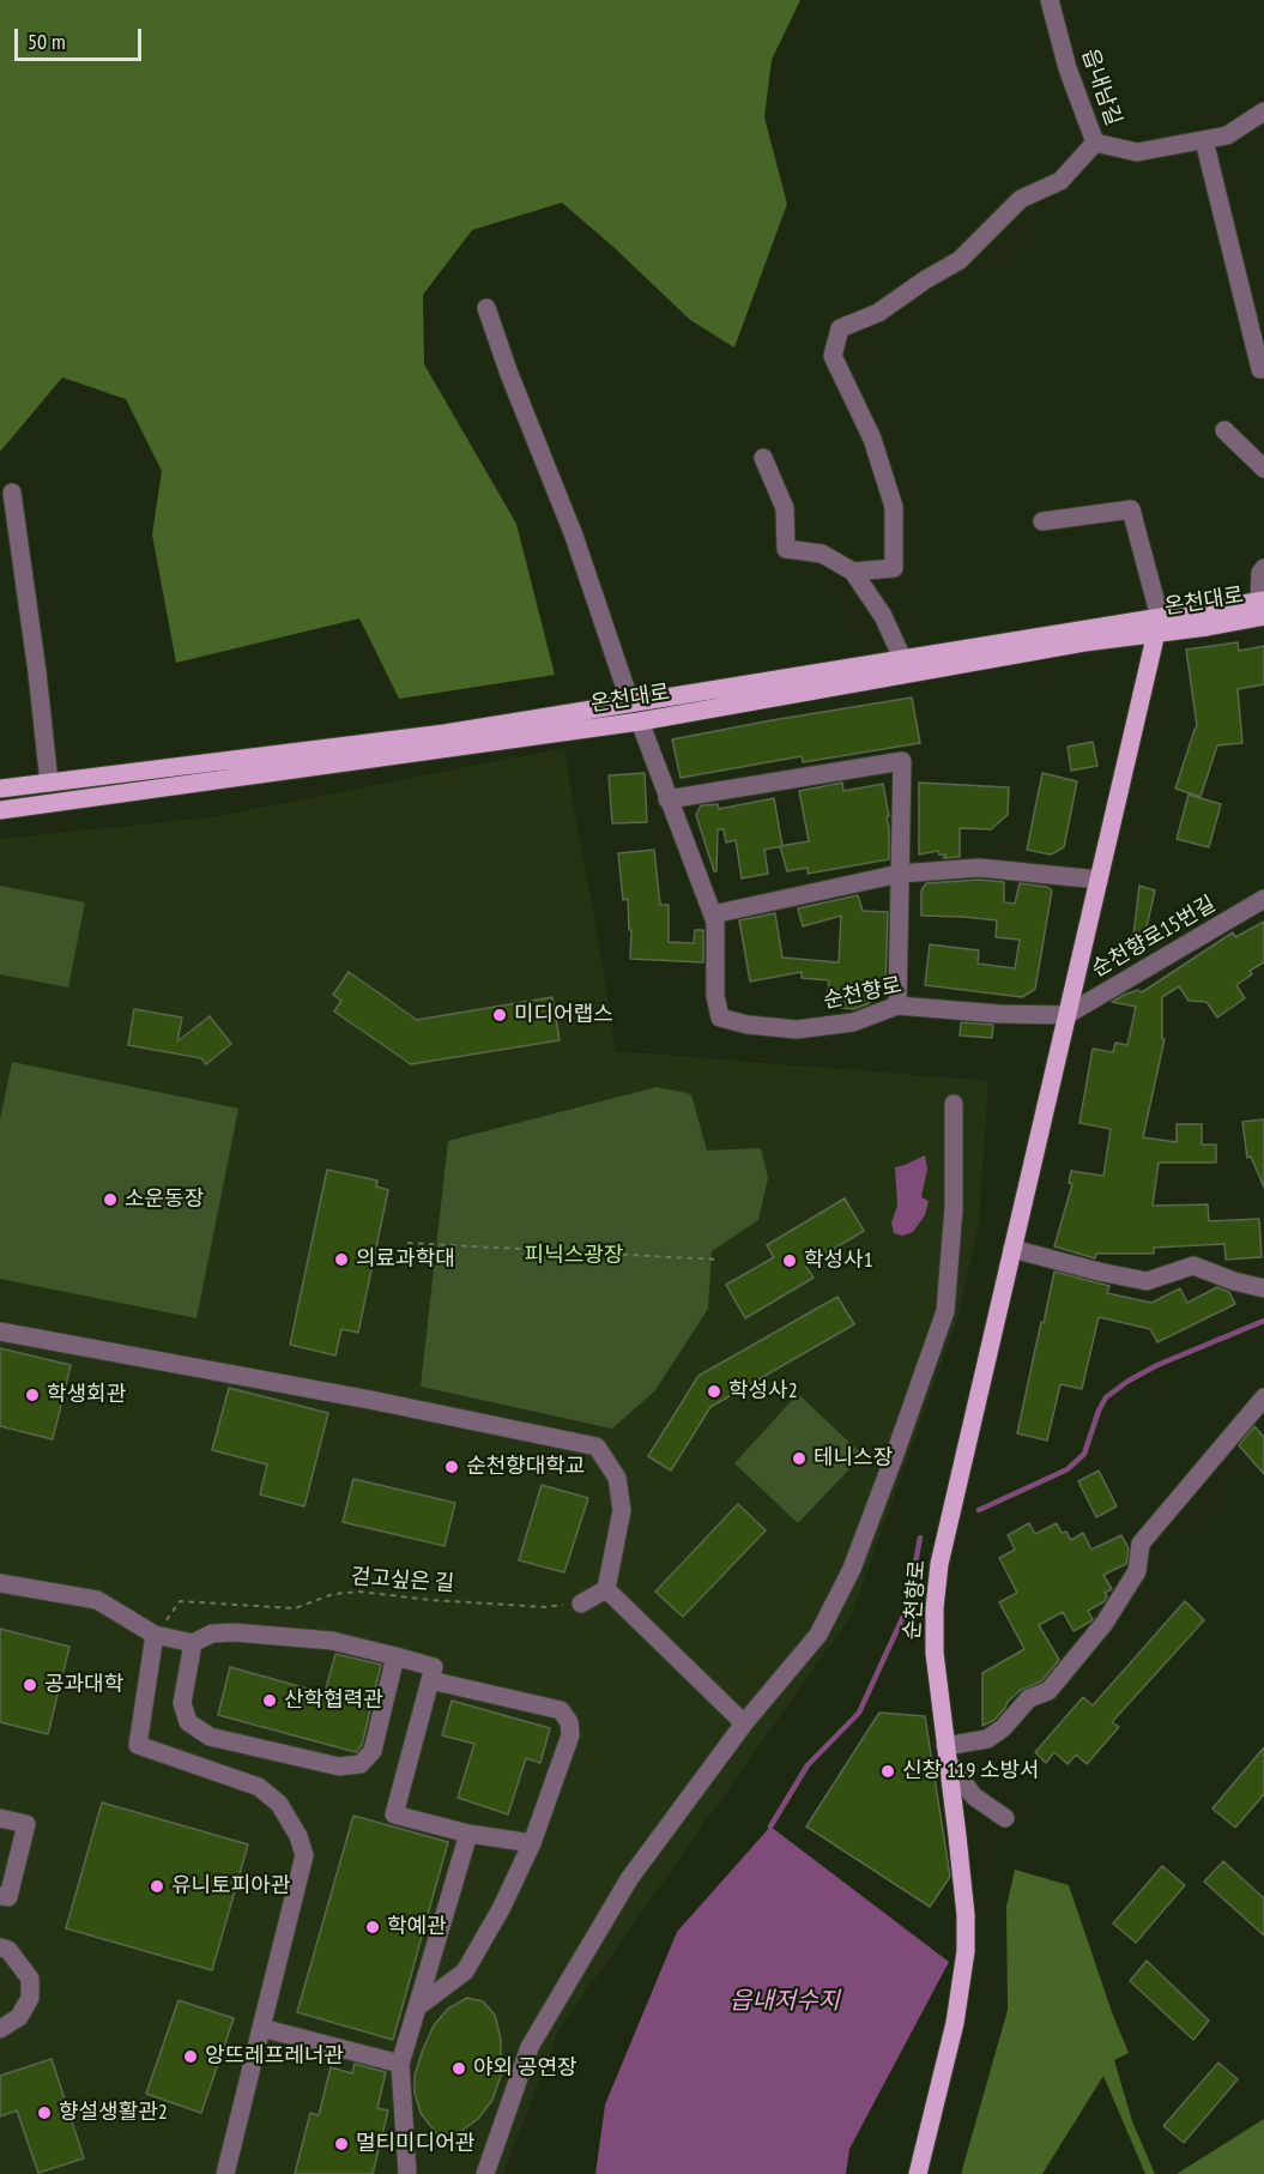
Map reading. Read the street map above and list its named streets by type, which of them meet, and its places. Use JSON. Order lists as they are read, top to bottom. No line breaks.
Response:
{"streets":{"main road":["온천대로","순천향로"],"street":["읍내남길","순천향로15번길"],"path":["걷고싶은 길"]},"crossings":[["온천대로","순천향로"],["순천향로15번길","순천향로"]],"water":["읍내저수지"],"parks":["피닉스광장"],"places":["미디어랩스","소운동장","의료과학대","학성사1","학성사2","학생회관","테니스장","순천향대학교","공과대학","산학협력관","신창 119 소방서","유니토피아관","학예관","앙뜨레프레너관","야외 공연장","향설생활관2","멀티미디어관"],"scale_bar":"50 m"}
